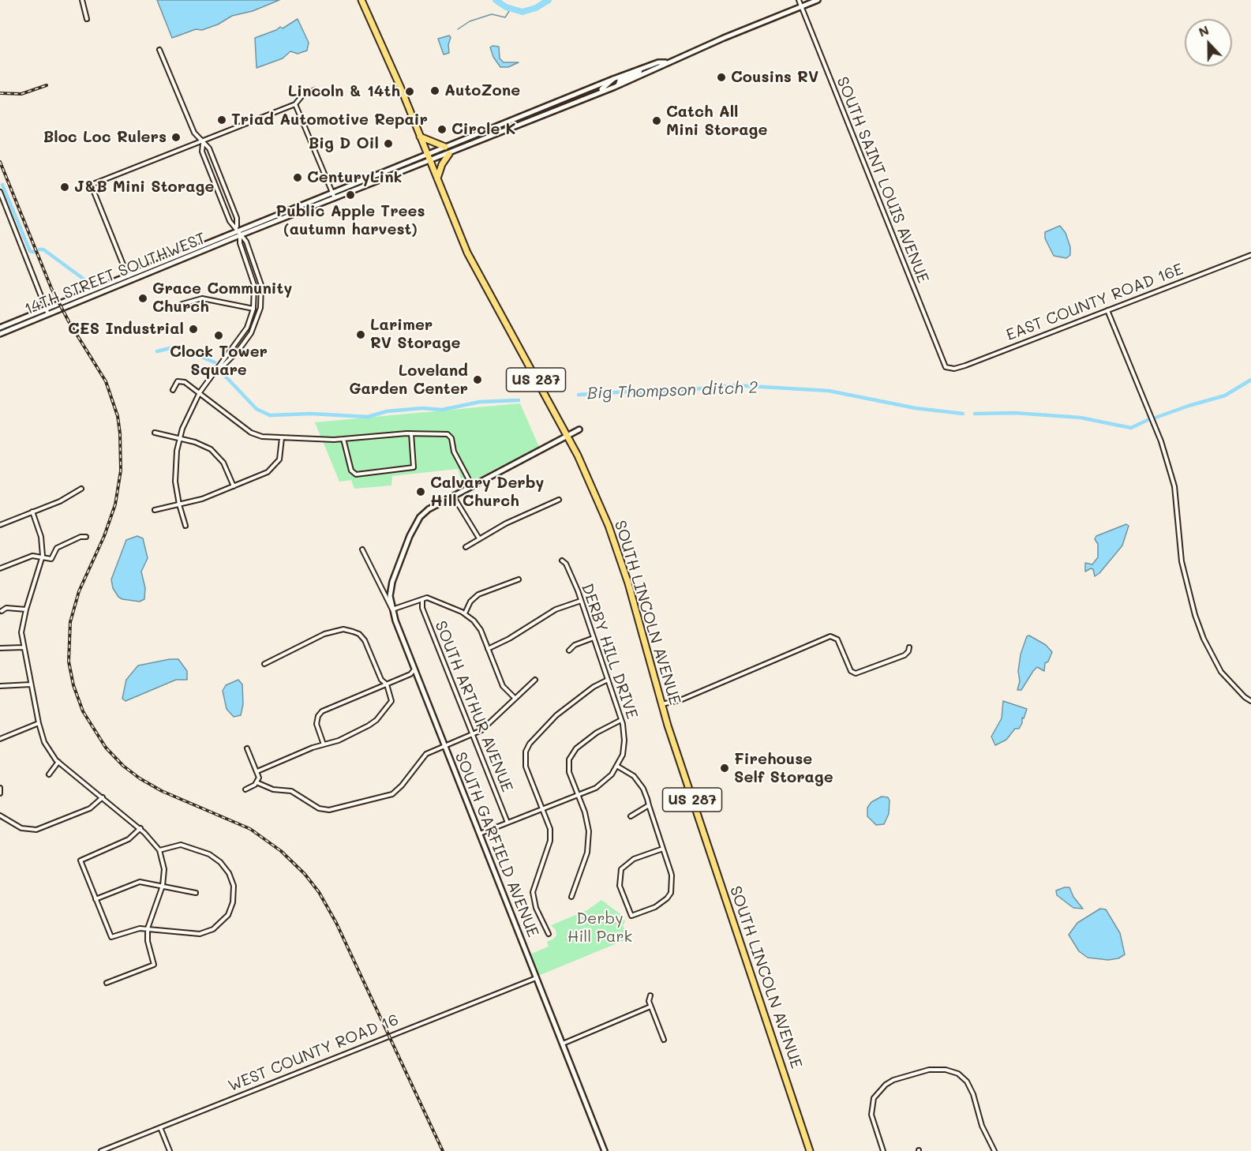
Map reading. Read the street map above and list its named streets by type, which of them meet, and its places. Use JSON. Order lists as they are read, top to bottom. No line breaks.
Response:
{"streets":{"highway":["US 287","SOUTH LINCOLN AVENUE"],"main road":["14TH STREET SOUTHWEST","SOUTH GARFIELD AVENUE"],"street":["SOUTH SAINT LOUIS AVENUE","EAST COUNTY ROAD 16E","DERBY HILL DRIVE","SOUTH ARTHUR AVENUE","WEST COUNTY ROAD 16"]},"crossings":[["SOUTH SAINT LOUIS AVENUE","EAST COUNTY ROAD 16E"],["DERBY HILL DRIVE","SOUTH ARTHUR AVENUE"],["DERBY HILL DRIVE","SOUTH GARFIELD AVENUE"],["SOUTH GARFIELD AVENUE","WEST COUNTY ROAD 16"]],"water":["Big Thompson ditch 2"],"parks":["Derby Hill Park"],"places":["Cousins RV","AutoZone","Lincoln & 14th","Triad Automotive Repair","Catch All Mini Storage","Circle K","Bloc Loc Rulers","Big D Oil","CenturyLink","J&B Mini Storage","Public Apple Trees (autumn harvest)","Grace Community Church","CES Industrial","Larimer RV Storage","Clock Tower Square","Loveland Garden Center","Calvary Derby Hill Church","Firehouse Self Storage"],"north":"top"}
